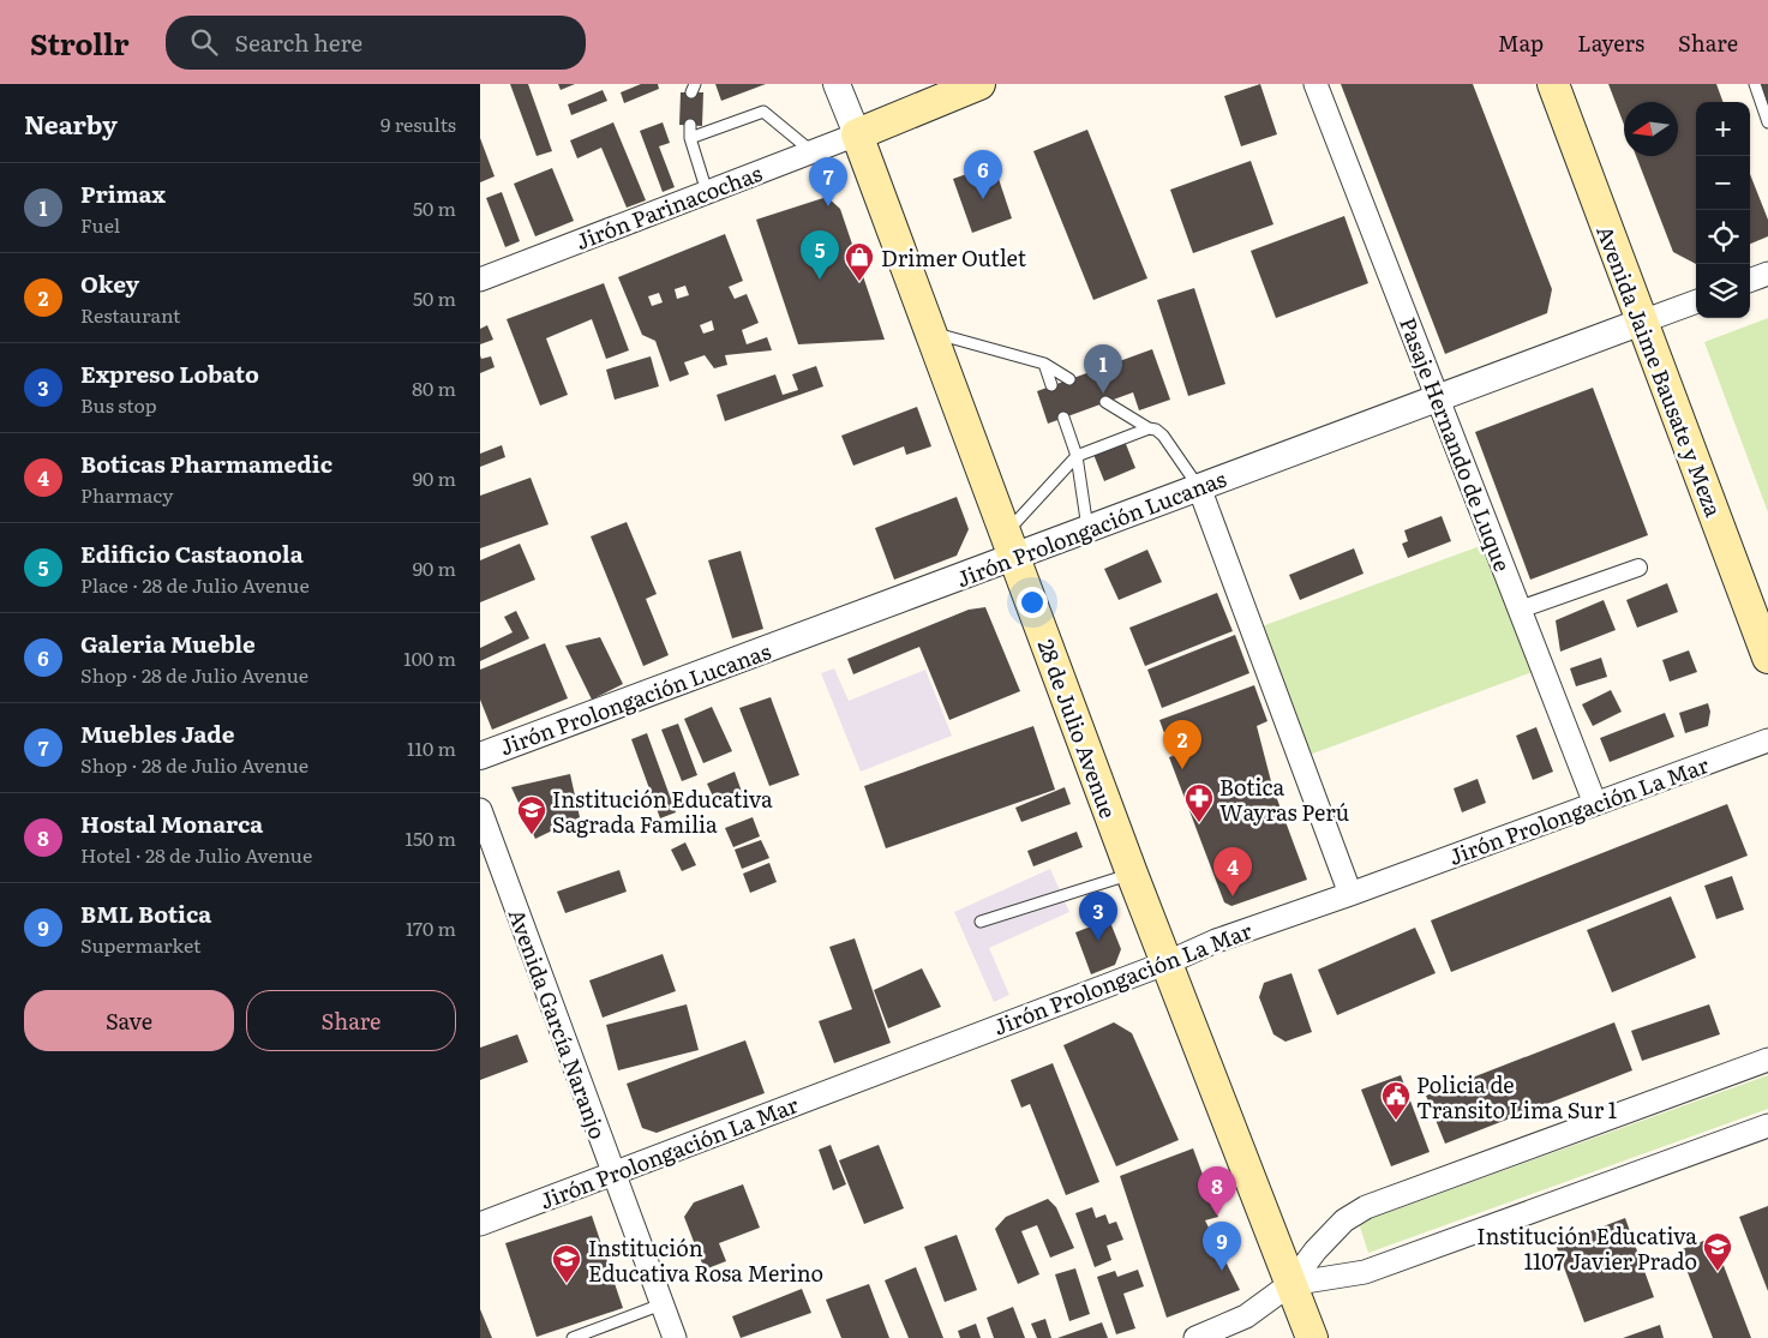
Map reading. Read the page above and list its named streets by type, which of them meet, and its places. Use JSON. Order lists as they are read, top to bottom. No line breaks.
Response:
{"streets":{"main road":["Avenida Jaime Bausate y Meza","28 de Julio Avenue"],"street":["Jirón Parinacochas","Pasaje Hernando de Luque","Jirón Prolongación Lucanas","Jirón Prolongación La Mar","Avenida García Naranjo"]},"crossings":[["Jirón Parinacochas","28 de Julio Avenue"],["Avenida Jaime Bausate y Meza","Jirón Prolongación Lucanas"],["Pasaje Hernando de Luque","Jirón Prolongación Lucanas"],["Pasaje Hernando de Luque","Jirón Prolongación La Mar"],["Jirón Prolongación Lucanas","28 de Julio Avenue"],["28 de Julio Avenue","Jirón Prolongación La Mar"],["Jirón Prolongación La Mar","Avenida García Naranjo"]],"places":{"shop":["Drimer Outlet"],"pharmacy":["Botica Wayras Perú"],"school or university":["Institución Educativa Sagrada Familia","Institución Educativa 1107 Javier Prado","Institución Educativa Rosa Merino"],"public building":["Policia de Transito Lima Sur 1"]},"north":"left","page":{"header":"Strollr","search":"Search here","nav":["Map","Layers","Share"],"heading":["Nearby","9 results"],"map_buttons":["+","−"],"pins":["6","7","5","1","2","4","3","8","9"],"list":[{"mark":"1","name":"Primax","note":"Fuel","value":"50 m"},{"mark":"2","name":"Okey","note":"Restaurant","value":"50 m"},{"mark":"3","name":"Expreso Lobato","note":"Bus stop","value":"80 m"},{"mark":"4","name":"Boticas Pharmamedic","note":"Pharmacy","value":"90 m"},{"mark":"5","name":"Edificio Castaonola","note":"Place · 28 de Julio Avenue","value":"90 m"},{"mark":"6","name":"Galeria Mueble","note":"Shop · 28 de Julio Avenue","value":"100 m"},{"mark":"7","name":"Muebles Jade","note":"Shop · 28 de Julio Avenue","value":"110 m"},{"mark":"8","name":"Hostal Monarca","note":"Hotel · 28 de Julio Avenue","value":"150 m"},{"mark":"9","name":"BML Botica","note":"Supermarket","value":"170 m"}],"buttons":["Save","Share"]}}
